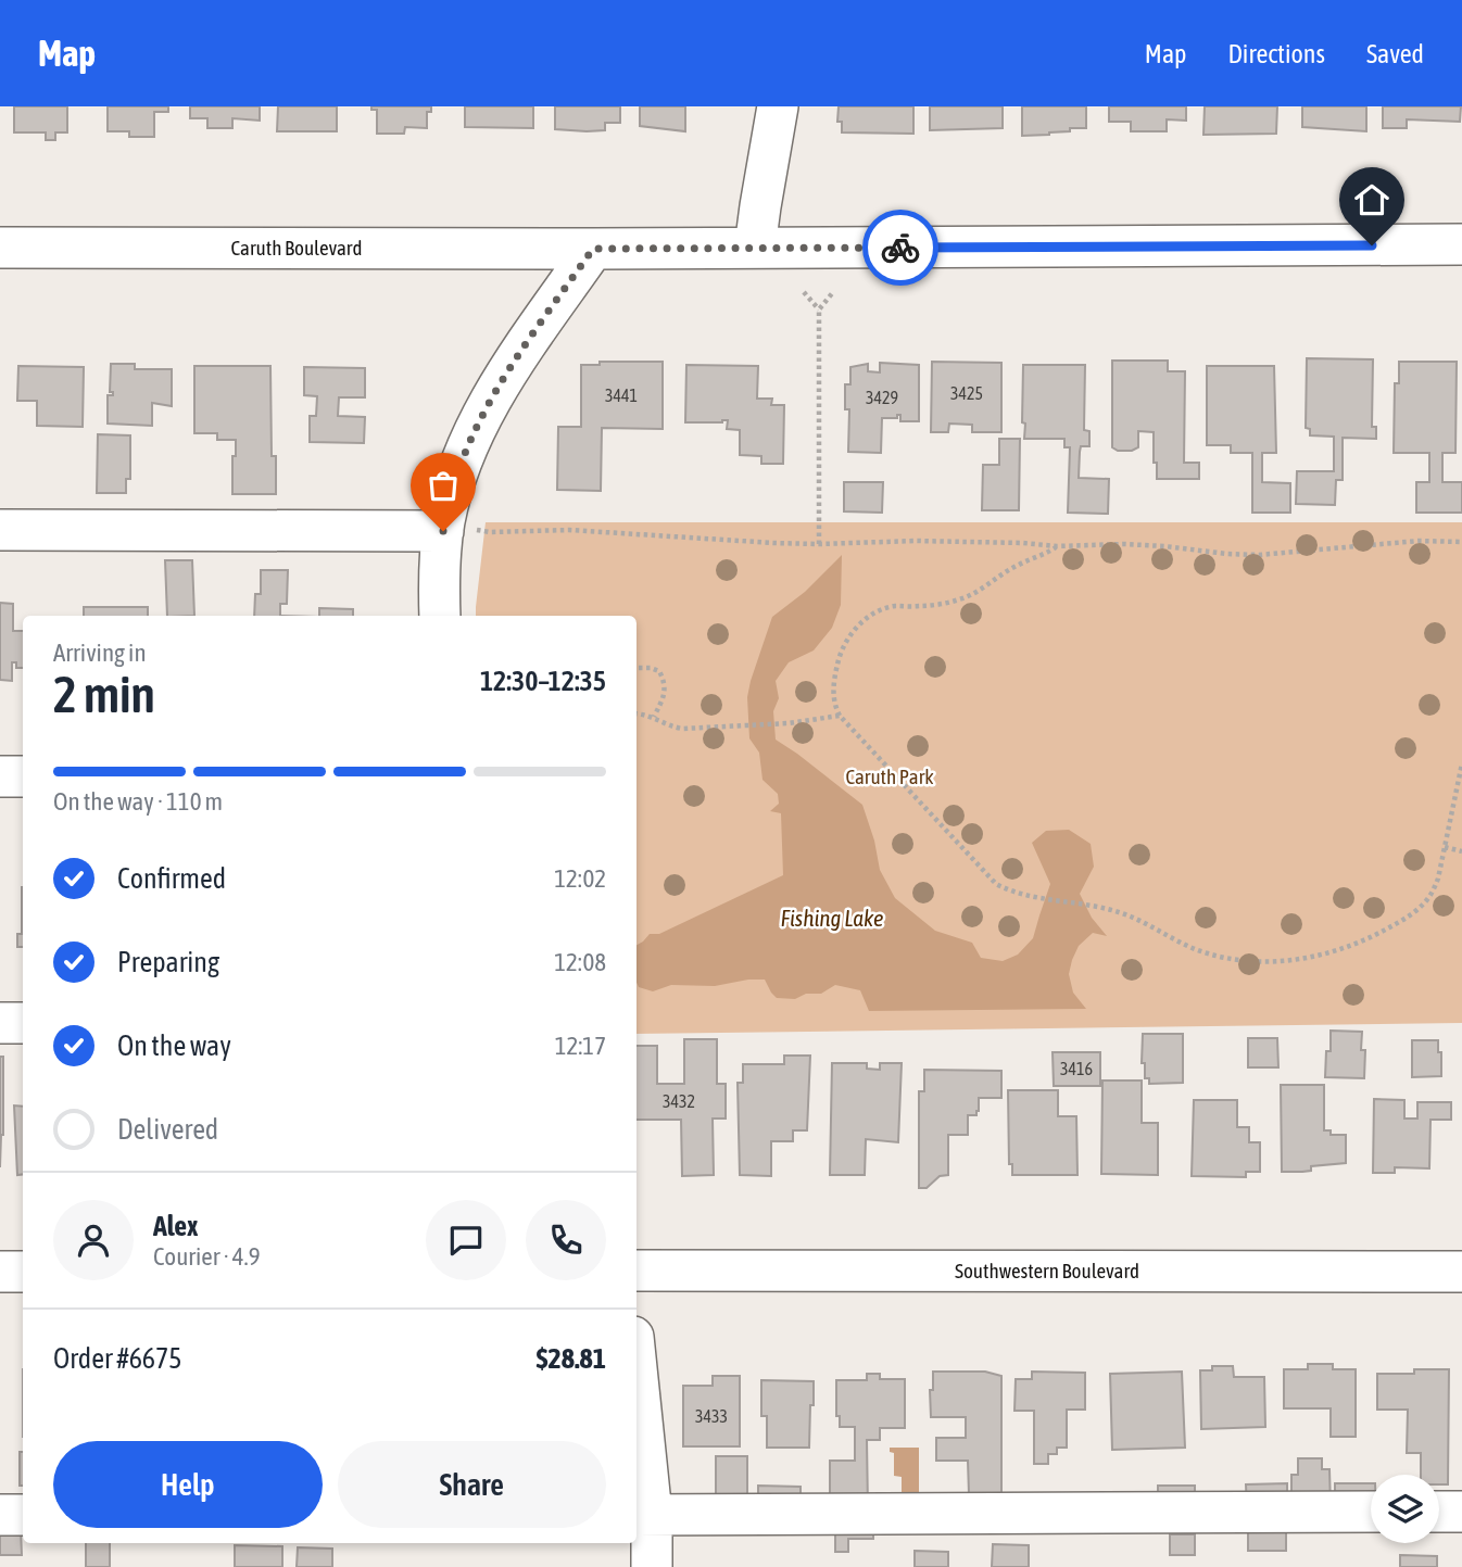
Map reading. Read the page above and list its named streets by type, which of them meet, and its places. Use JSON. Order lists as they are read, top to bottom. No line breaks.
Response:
{"streets":{"street":["Caruth Boulevard","Southwestern Boulevard"]},"water":["Fishing Lake"],"parks":["Caruth Park"],"house_numbers":["3425","3441","3429","3416","3432","3433"],"page":{"header":"Map","nav":["Map","Directions","Saved"],"heading":["2 min","Arriving in","12:30–12:35"],"panel":["Alex","Courier · 4.9","Order #6675","$28.81"],"bar":"On the way · 110 m","list":[["Confirmed","12:02"],["Preparing","12:08"],["On the way","12:17"],"Delivered"],"buttons":["Help","Share"]}}
